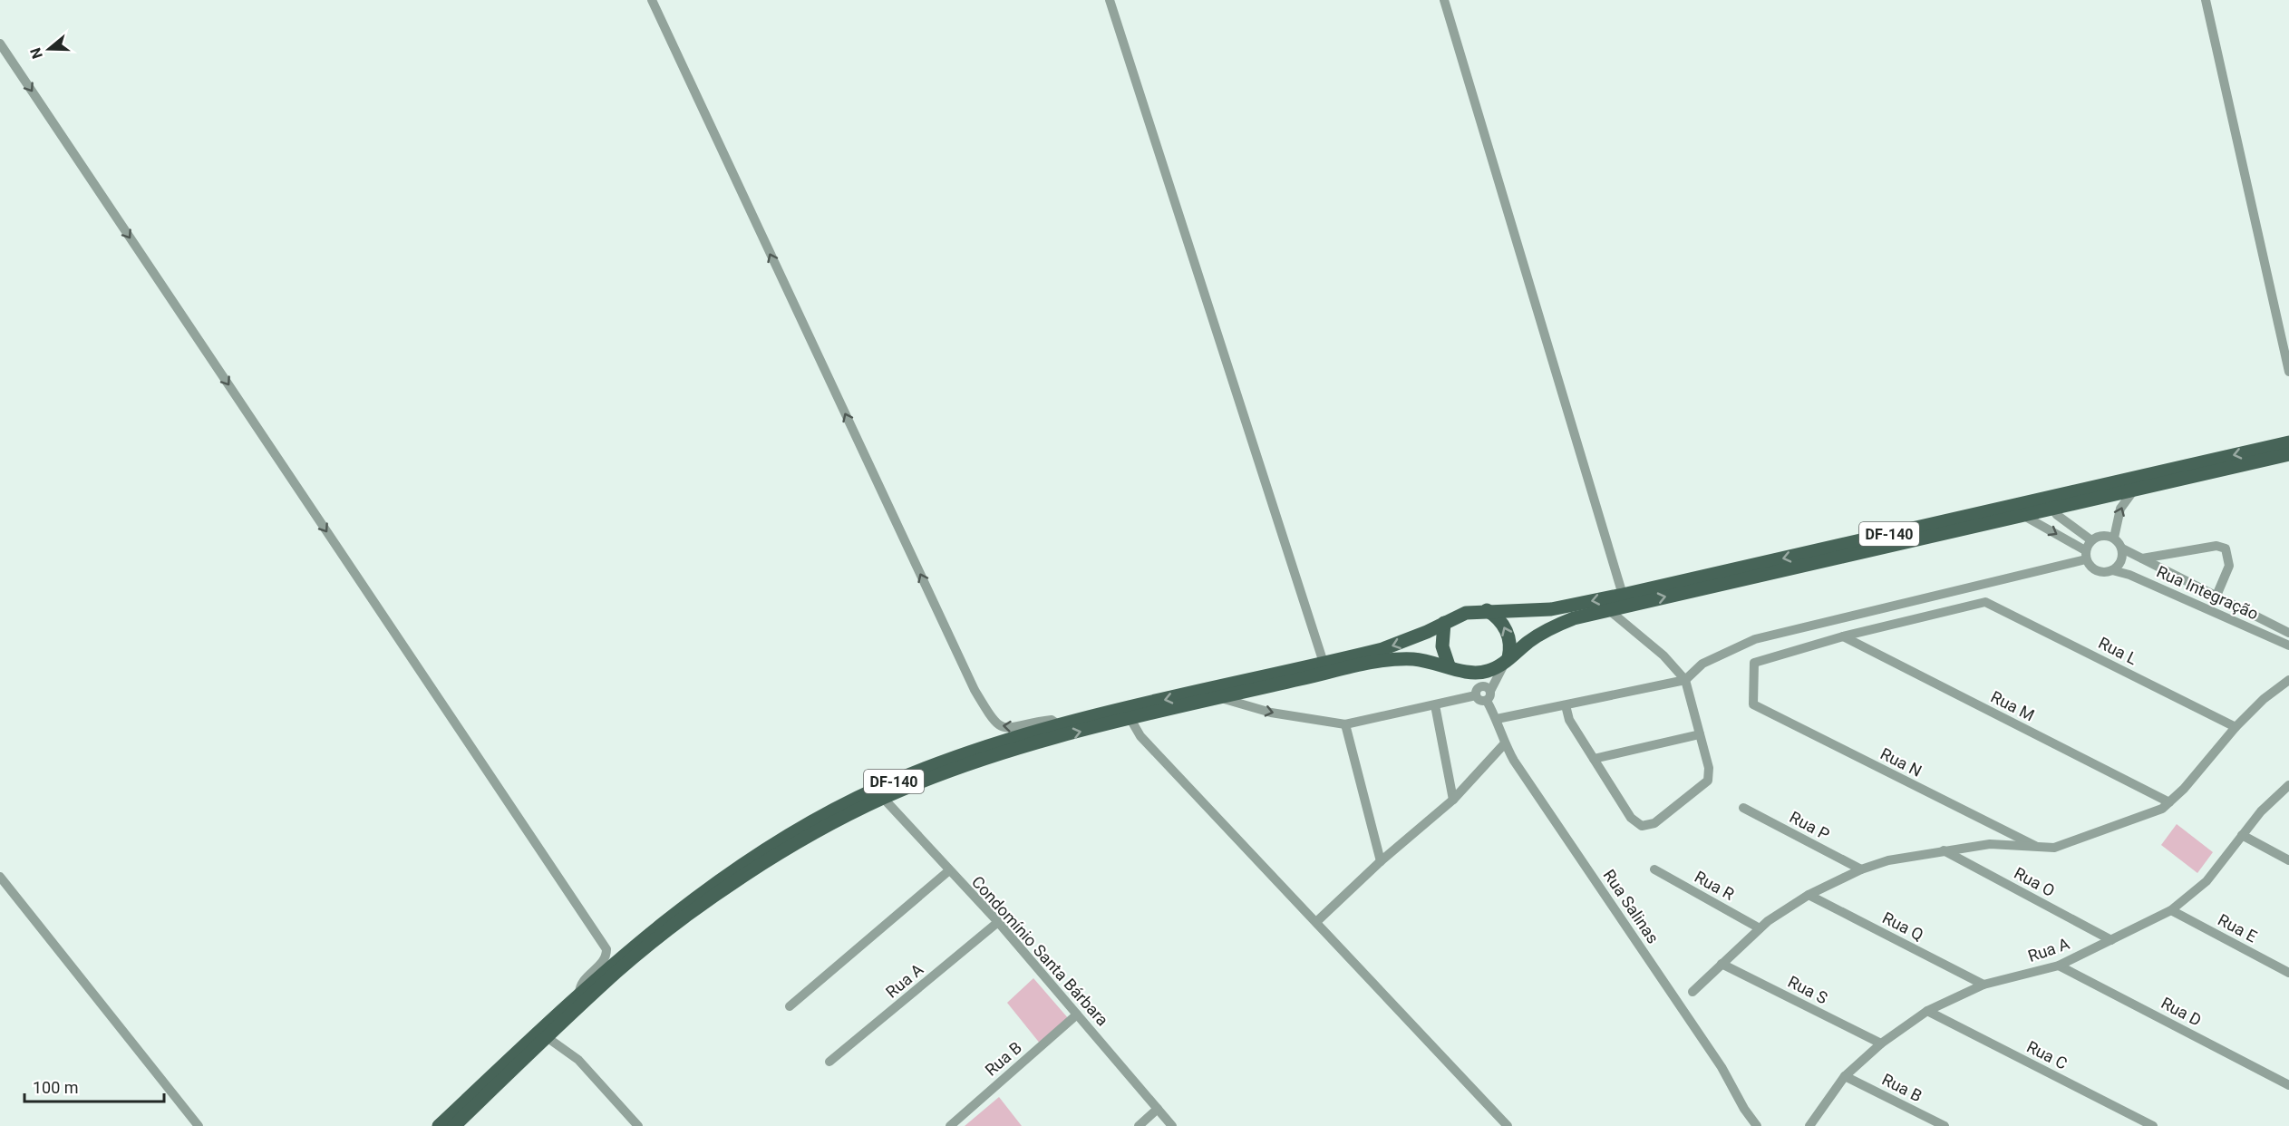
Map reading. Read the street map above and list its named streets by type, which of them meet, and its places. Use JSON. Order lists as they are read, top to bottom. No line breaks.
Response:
{"streets":{"main road":["DF-140"],"street":["Rua Integração","Rua L","Rua M","Rua N","Rua P","Rua O","Rua R","Rua Salinas","Rua Q","Rua E","Rua A","Condomínio Santa Bárbara","Rua S","Rua D","Rua C","Rua B"]},"crossings":[["DF-140","Condomínio Santa Bárbara"],["Rua L","Rua M"],["Rua L","Rua N"],["Rua M","Rua N"],["Rua O","Rua A"],["Rua Q","Rua A"],["Rua E","Rua A"],["Rua A","Condomínio Santa Bárbara"],["Rua A","Rua S"],["Rua A","Rua D"],["Rua A","Rua C"],["Rua A","Rua B"],["Condomínio Santa Bárbara","Rua B"]],"scale_bar":"100 m","north":"left"}
